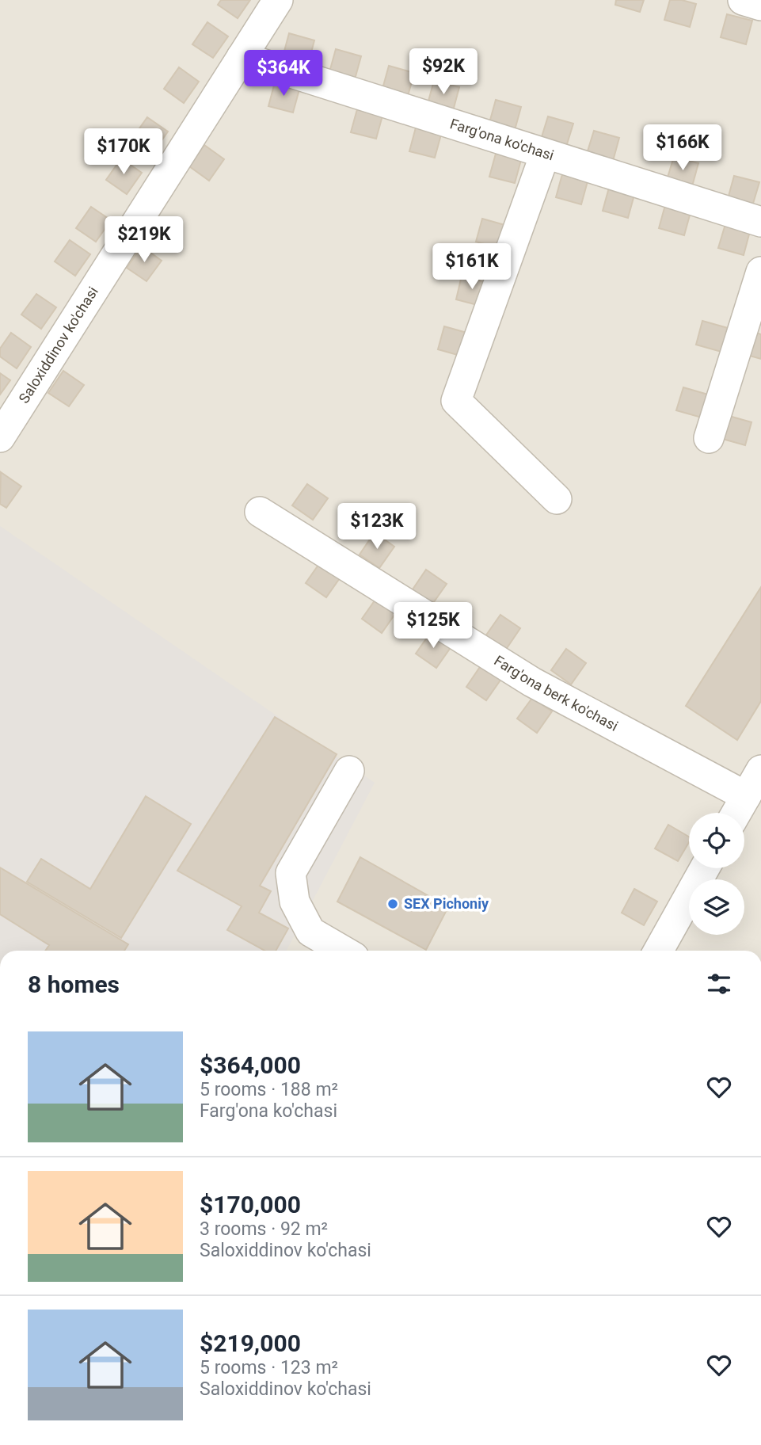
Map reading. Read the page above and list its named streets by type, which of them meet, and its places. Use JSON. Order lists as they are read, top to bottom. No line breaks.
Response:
{"streets":{"street":["Farg'ona ko'chasi","Saloxiddinov ko'chasi","Farg'ona berk ko'chasi"]},"crossings":[["Farg'ona ko'chasi","Saloxiddinov ko'chasi"]],"places":["SEX Pichoniy"],"page":{"price":["$92K","$364K","$166K","$170K","$219K","$161K","$123K","$125K"],"heading":"8 homes","list":[{"name":"$364,000","note":"5 rooms · 188 m² · Farg'ona ko'chasi"},{"name":"$170,000","note":"3 rooms · 92 m² · Saloxiddinov ko'chasi"},{"name":"$219,000","note":"5 rooms · 123 m² · Saloxiddinov ko'chasi"}]}}
